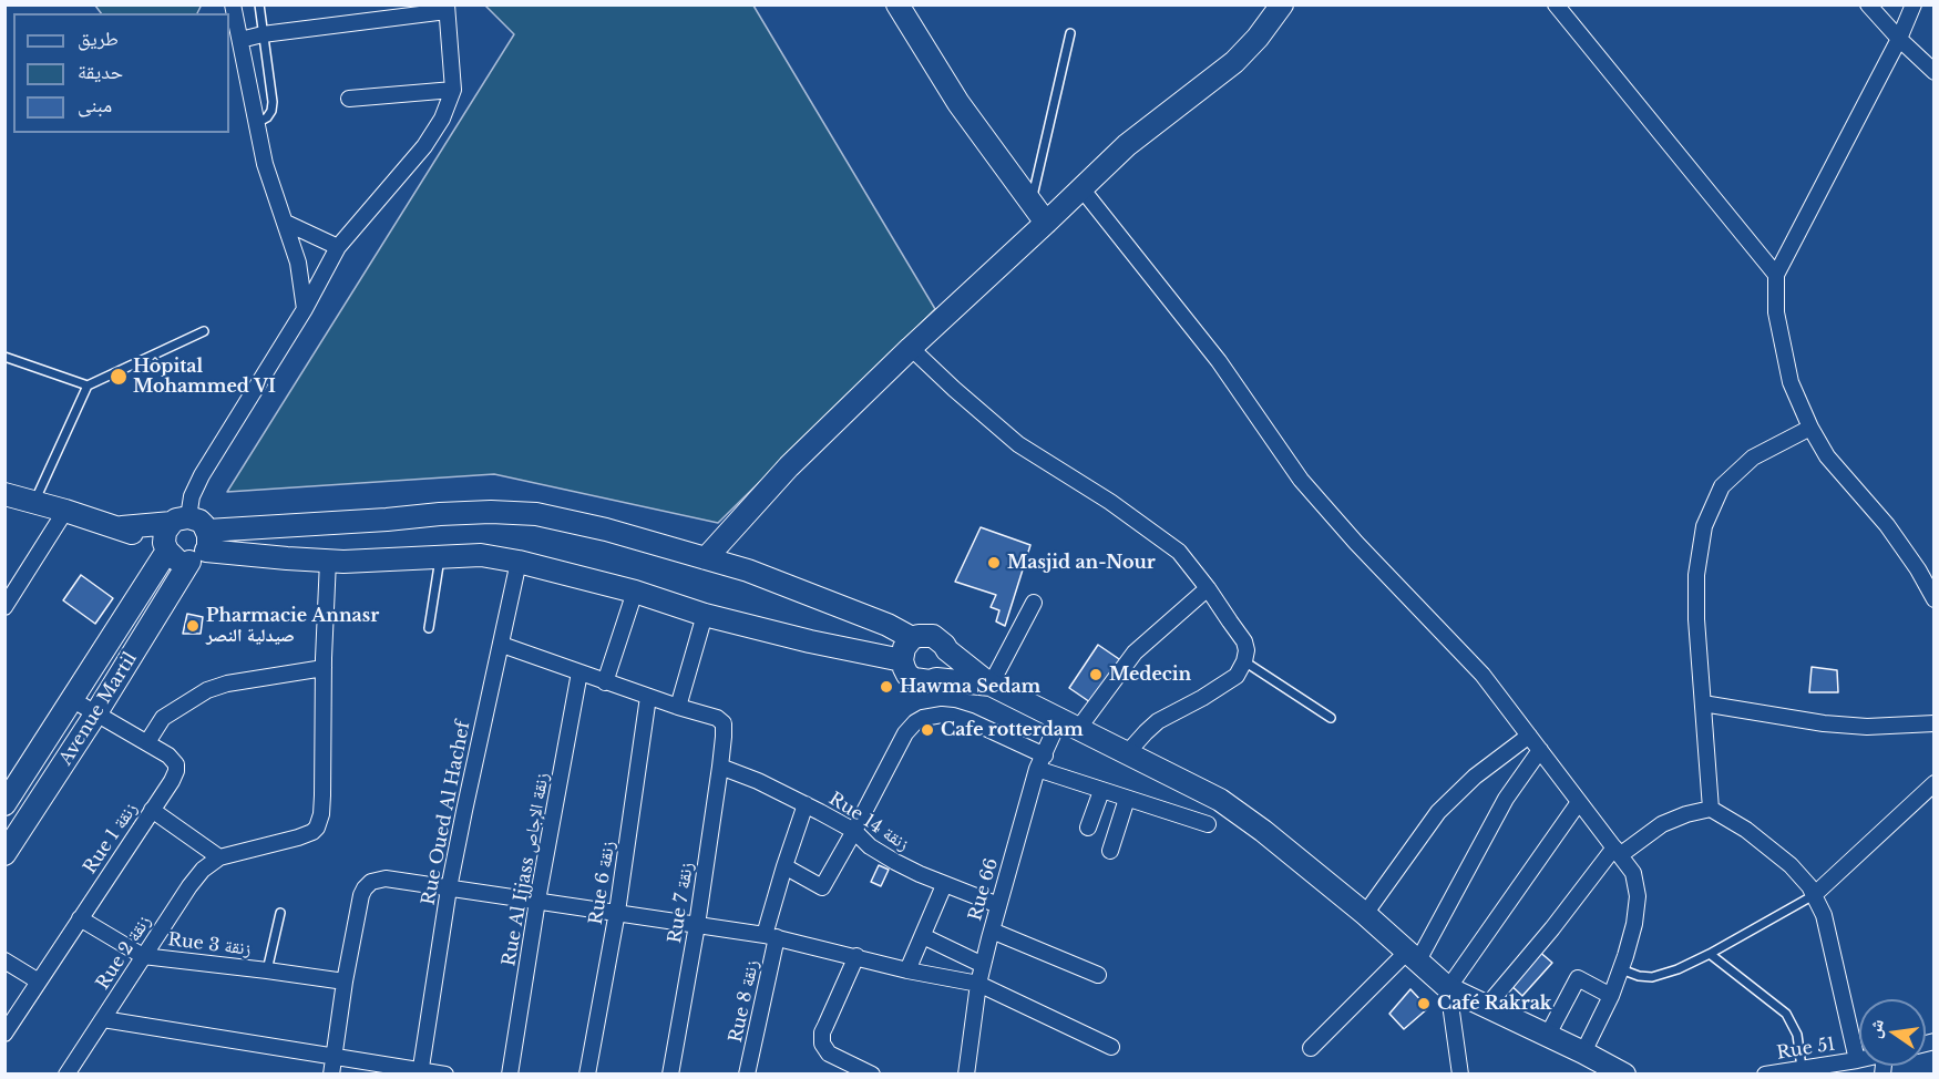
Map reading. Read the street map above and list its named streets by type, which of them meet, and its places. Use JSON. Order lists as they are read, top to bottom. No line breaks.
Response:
{"streets":{"street":["Avenue Martil","Rue Oued Al Hachef","Rue 14 زنقة","Rue 1 زنقة","Rue Al Ijjass زنقة الإجاص","Rue 6 زنقة","Rue 66","Rue 7 زنقة","Rue 3 زنقة","Rue 2 زنقة","Rue 8 زنقة","Rue 51"]},"crossings":[["Avenue Martil","Rue 1 زنقة"],["Rue 14 زنقة","Rue 66"],["Rue 14 زنقة","Rue 7 زنقة"],["Rue 14 زنقة","Rue 8 زنقة"],["Rue 1 زنقة","Rue 3 زنقة"],["Rue 3 زنقة","Rue 2 زنقة"]],"places":["Hôpital Mohammed VI","Masjid an-Nour","Pharmacie Annasr صيدلية النصر","Medecin","Hawma Sedam","Cafe rotterdam","Café Rakrak"],"legend":["طريق","حديقة","مبنى"],"north":"left"}
